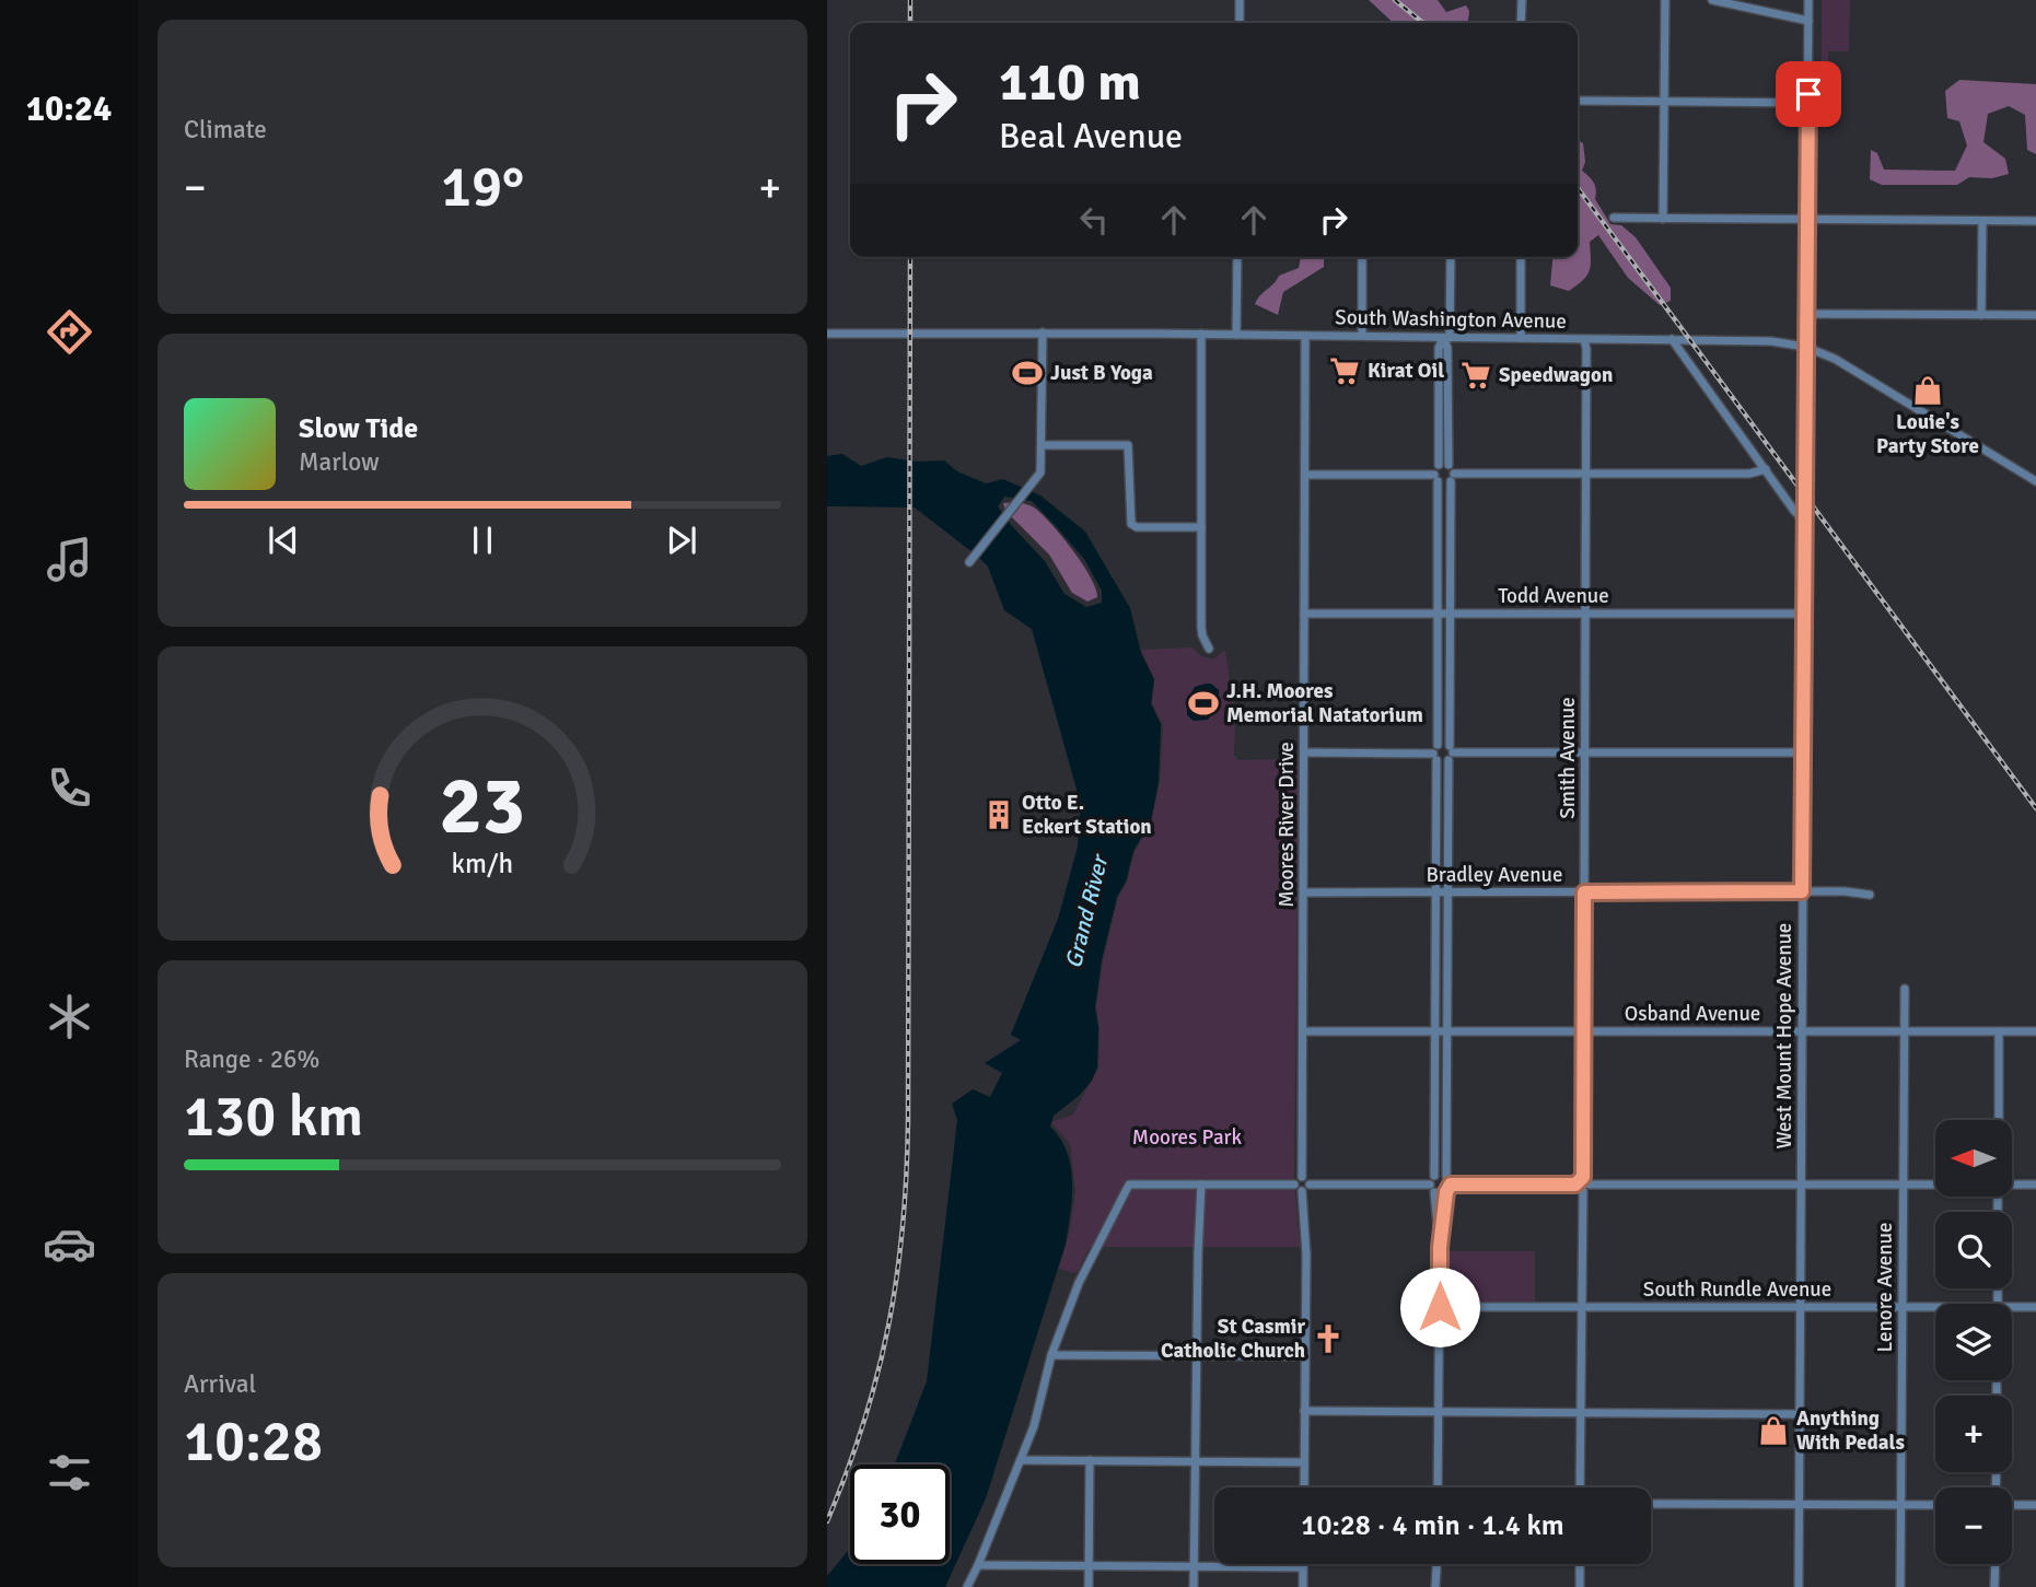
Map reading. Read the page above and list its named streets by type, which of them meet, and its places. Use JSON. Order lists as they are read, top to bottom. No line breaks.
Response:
{"streets":{"street":["South Washington Avenue","Todd Avenue","Smith Avenue","Moores River Drive","Bradley Avenue","Osband Avenue","West Mount Hope Avenue","Lenore Avenue","South Rundle Avenue"]},"crossings":[["South Washington Avenue","Smith Avenue"],["South Washington Avenue","Moores River Drive"],["South Washington Avenue","West Mount Hope Avenue"],["Todd Avenue","Smith Avenue"],["Todd Avenue","Moores River Drive"],["Todd Avenue","West Mount Hope Avenue"],["Smith Avenue","Bradley Avenue"],["Smith Avenue","Osband Avenue"],["Smith Avenue","South Rundle Avenue"],["Moores River Drive","Bradley Avenue"],["Moores River Drive","Osband Avenue"],["Bradley Avenue","West Mount Hope Avenue"],["Osband Avenue","West Mount Hope Avenue"],["Osband Avenue","Lenore Avenue"],["West Mount Hope Avenue","South Rundle Avenue"],["Lenore Avenue","South Rundle Avenue"]],"water":["Grand River"],"parks":["Moores Park"],"places":{"supermarket":["Kirat Oil","Speedwagon"],"sports":["Just B Yoga","J.H. Moores Memorial Natatorium"],"shop":["Louie's Party Store","Anything With Pedals"],"building":["Otto E. Eckert Station"],"church":["St Casmir Catholic Church"]},"north":"left","page":{"tabs":"10:24","tile":["Climate",["Range · 26%","130 km"],["Arrival","10:28"]],"turn":["110 m","Beal Avenue"],"heat":["−","19°","+"],"song":["Slow Tide","Marlow"],"map_buttons":["+","−"],"limit":"30","trip":"10:28 · 4 min · 1.4 km","gauge":["23","km/h"]}}
